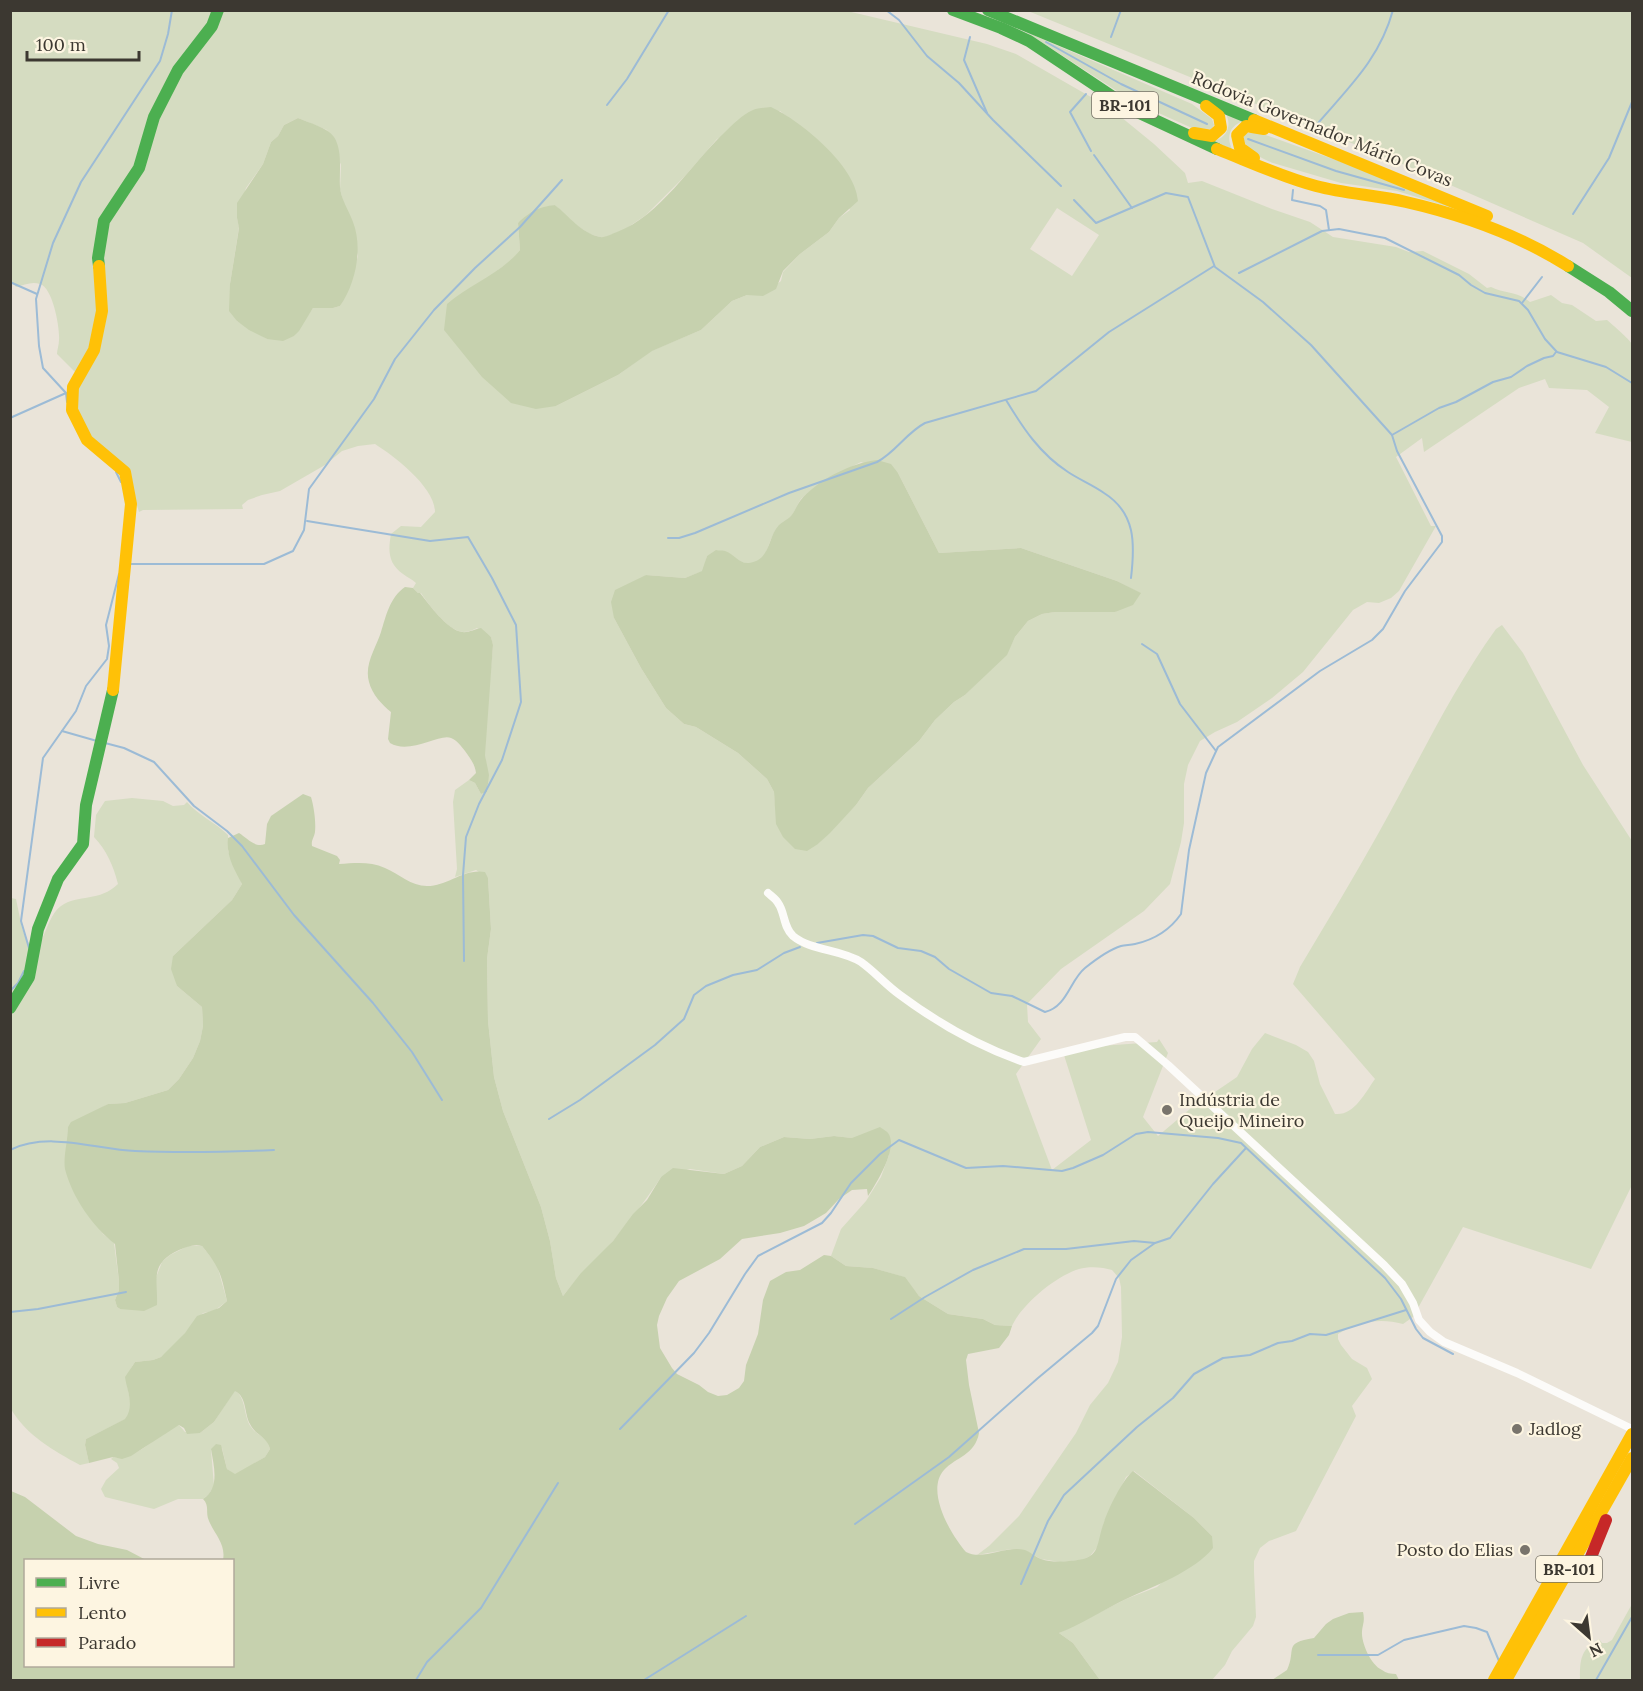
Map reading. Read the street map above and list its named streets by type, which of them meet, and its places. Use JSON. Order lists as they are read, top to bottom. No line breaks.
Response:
{"streets":{"main road":["BR-101","Rodovia Governador Mário Covas"]},"places":["Indústria de Queijo Mineiro","Jadlog","Posto do Elias"],"legend":["Livre","Lento","Parado"],"scale_bar":"100 m","north":"bottom right"}
